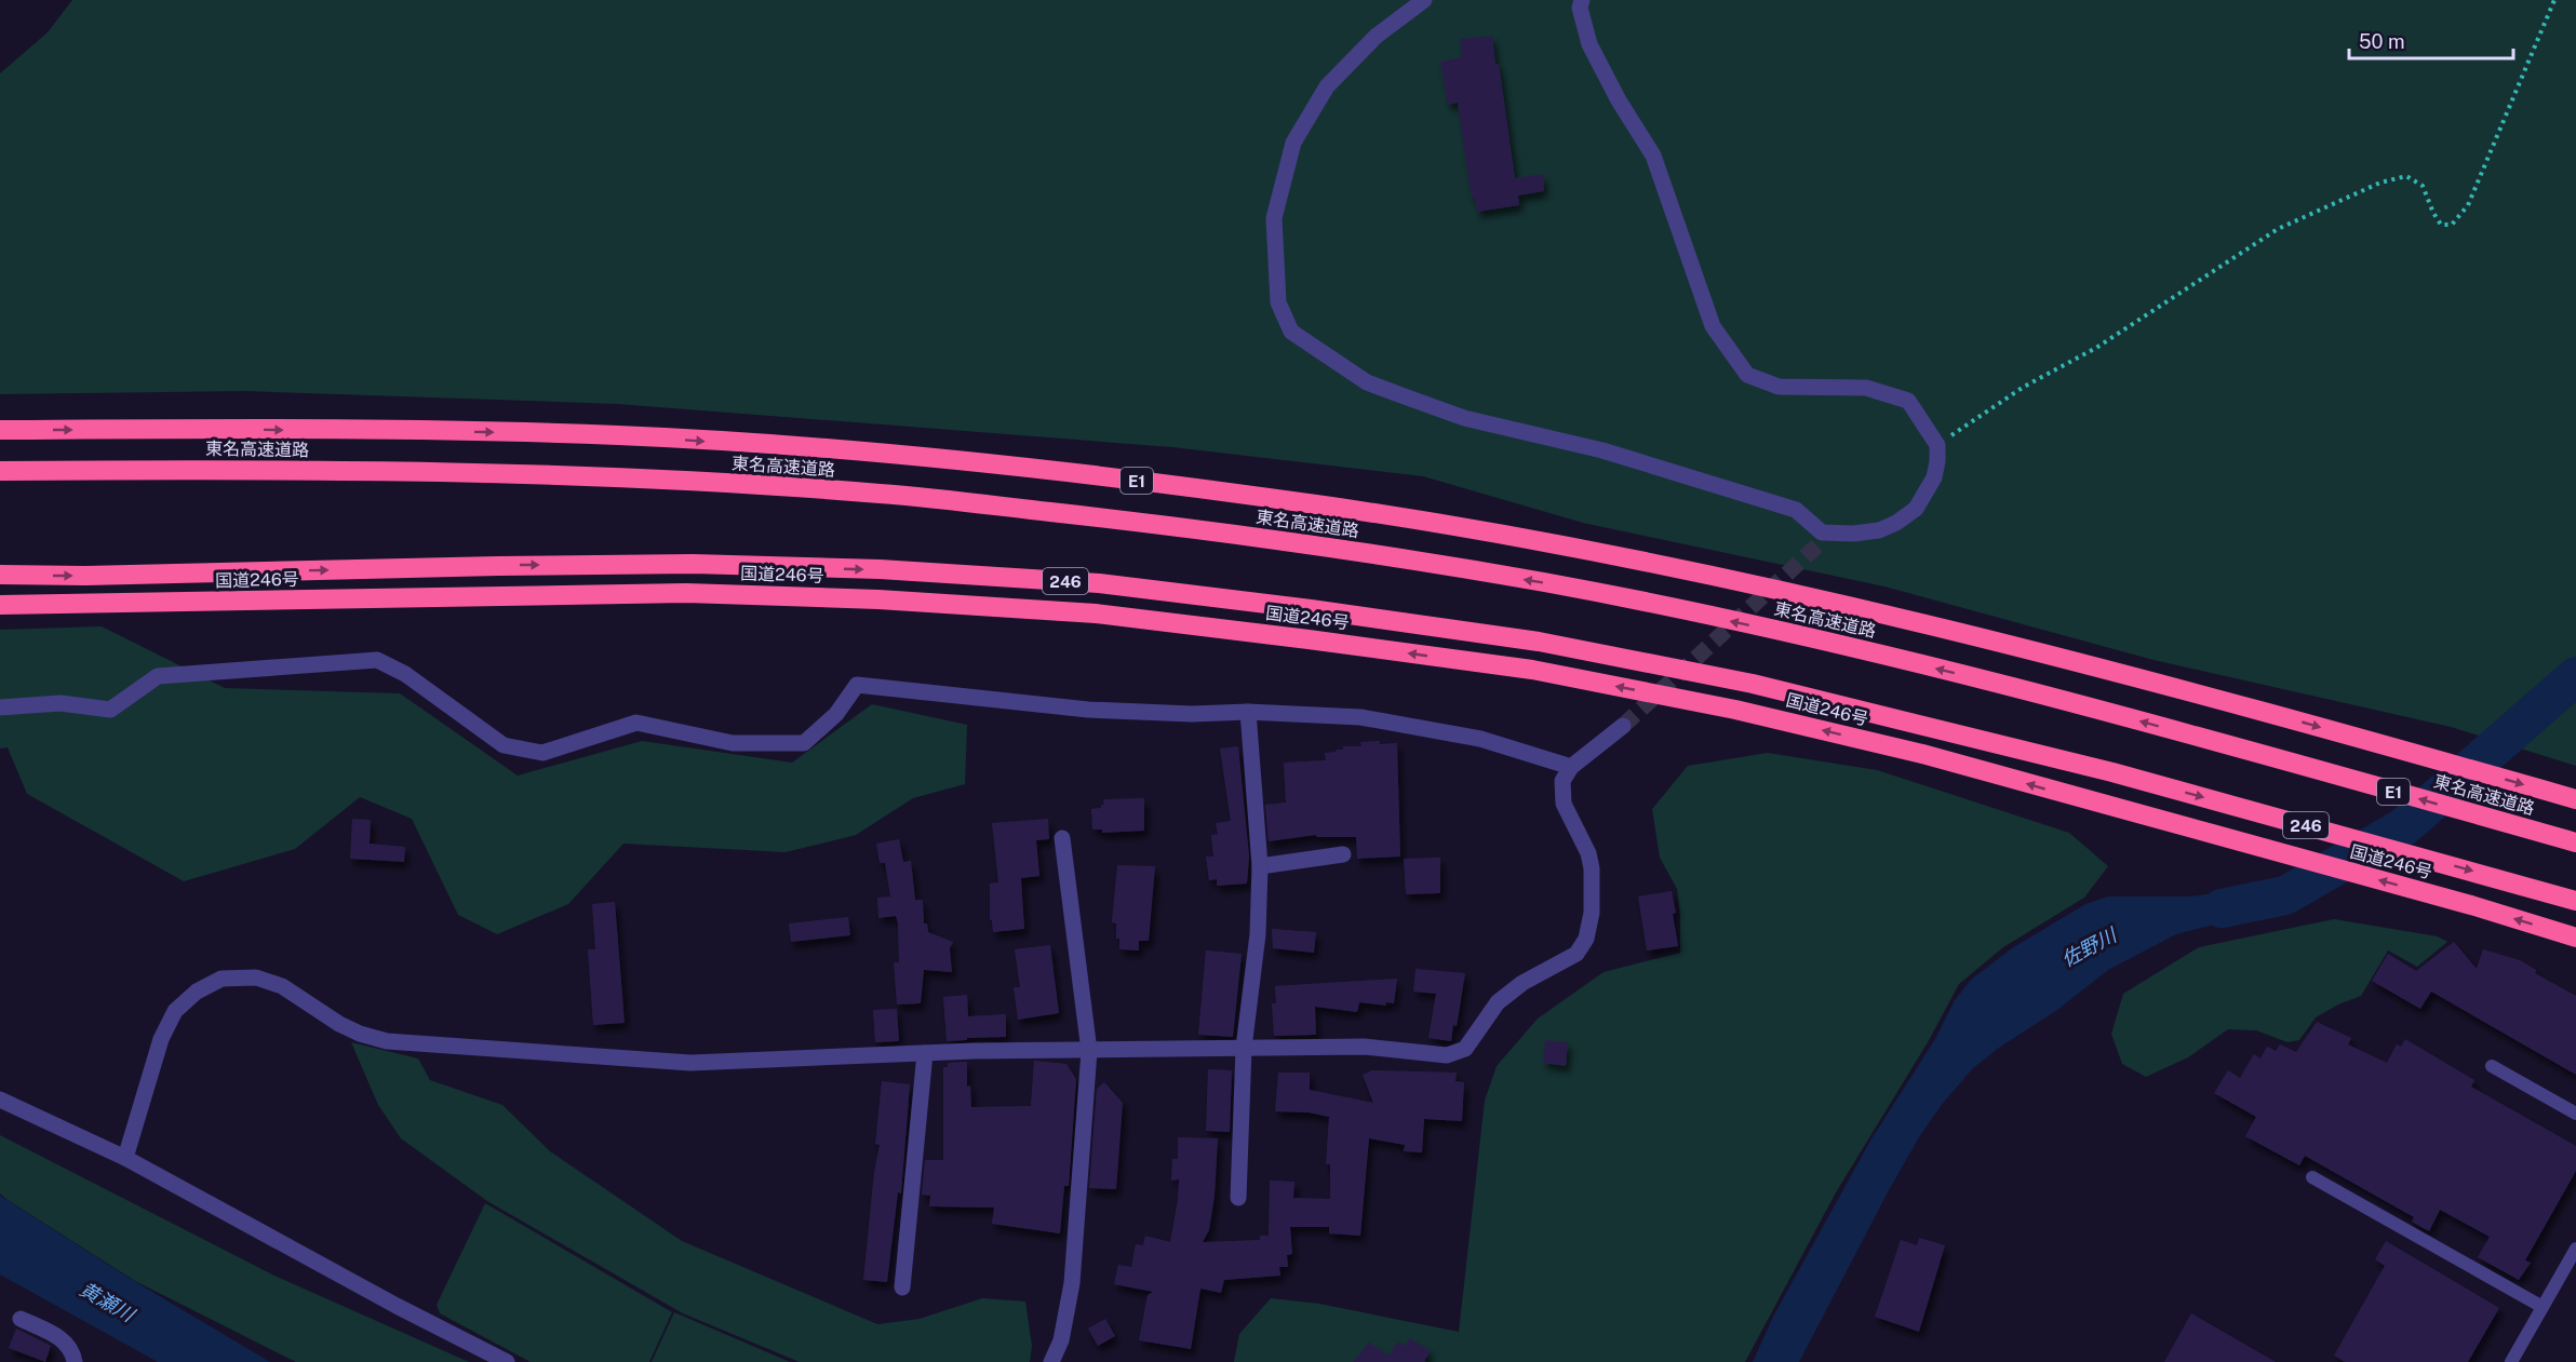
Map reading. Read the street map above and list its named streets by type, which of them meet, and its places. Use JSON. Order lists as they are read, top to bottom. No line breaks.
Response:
{"streets":{"highway":["東名高速道路","E1","国道246号","246"]},"water":["佐野川","黄瀬川"],"scale_bar":"50 m"}
